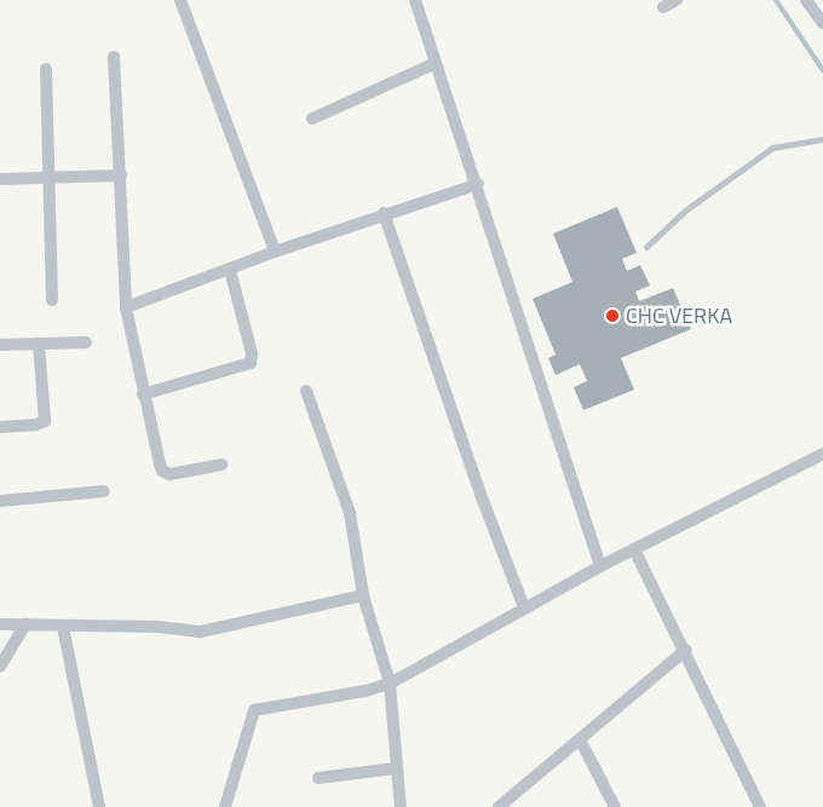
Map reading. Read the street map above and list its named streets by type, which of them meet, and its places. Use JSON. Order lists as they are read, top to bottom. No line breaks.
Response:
{"places":["CHC VERKA"]}
